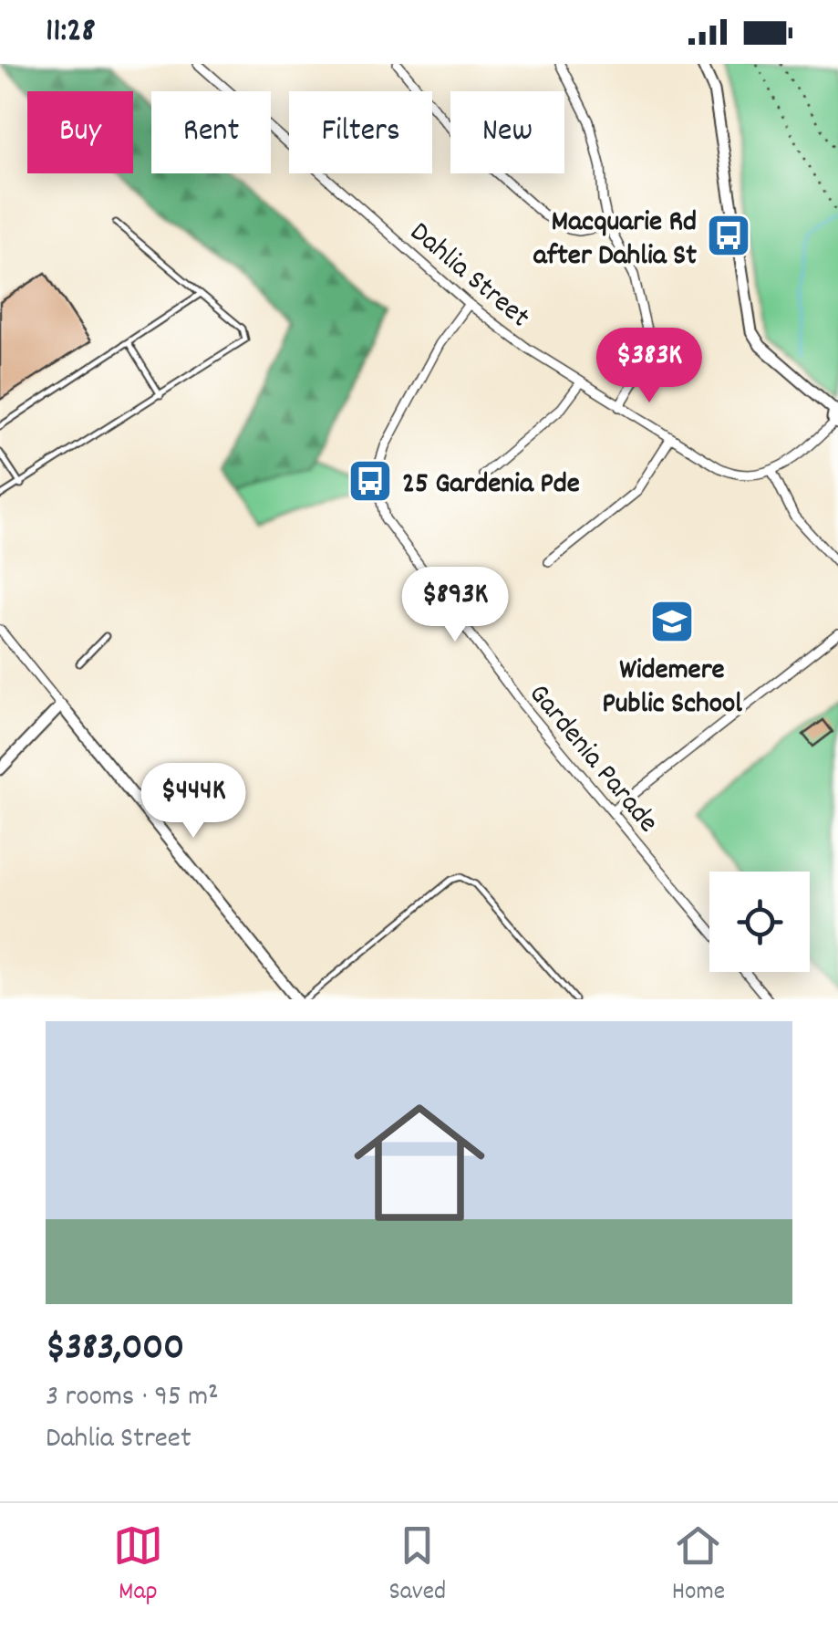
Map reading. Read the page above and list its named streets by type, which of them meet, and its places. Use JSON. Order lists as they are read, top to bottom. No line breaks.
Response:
{"streets":{"street":["Dahlia Street","Gardenia Parade"]},"crossings":[["Dahlia Street","Gardenia Parade"]],"places":{"bus stop":["Macquarie Rd after Dahlia St","25 Gardenia Pde"],"school or university":["Widemere Public School"]},"page":{"status":"11:28","chip":["Buy","Rent","Filters","New"],"price":["$383K","$893K","$444K"],"list":[{"name":"$383,000","note":"3 rooms · 95 m² · Dahlia Street"}],"tabs":["Map","Saved","Home"]}}
